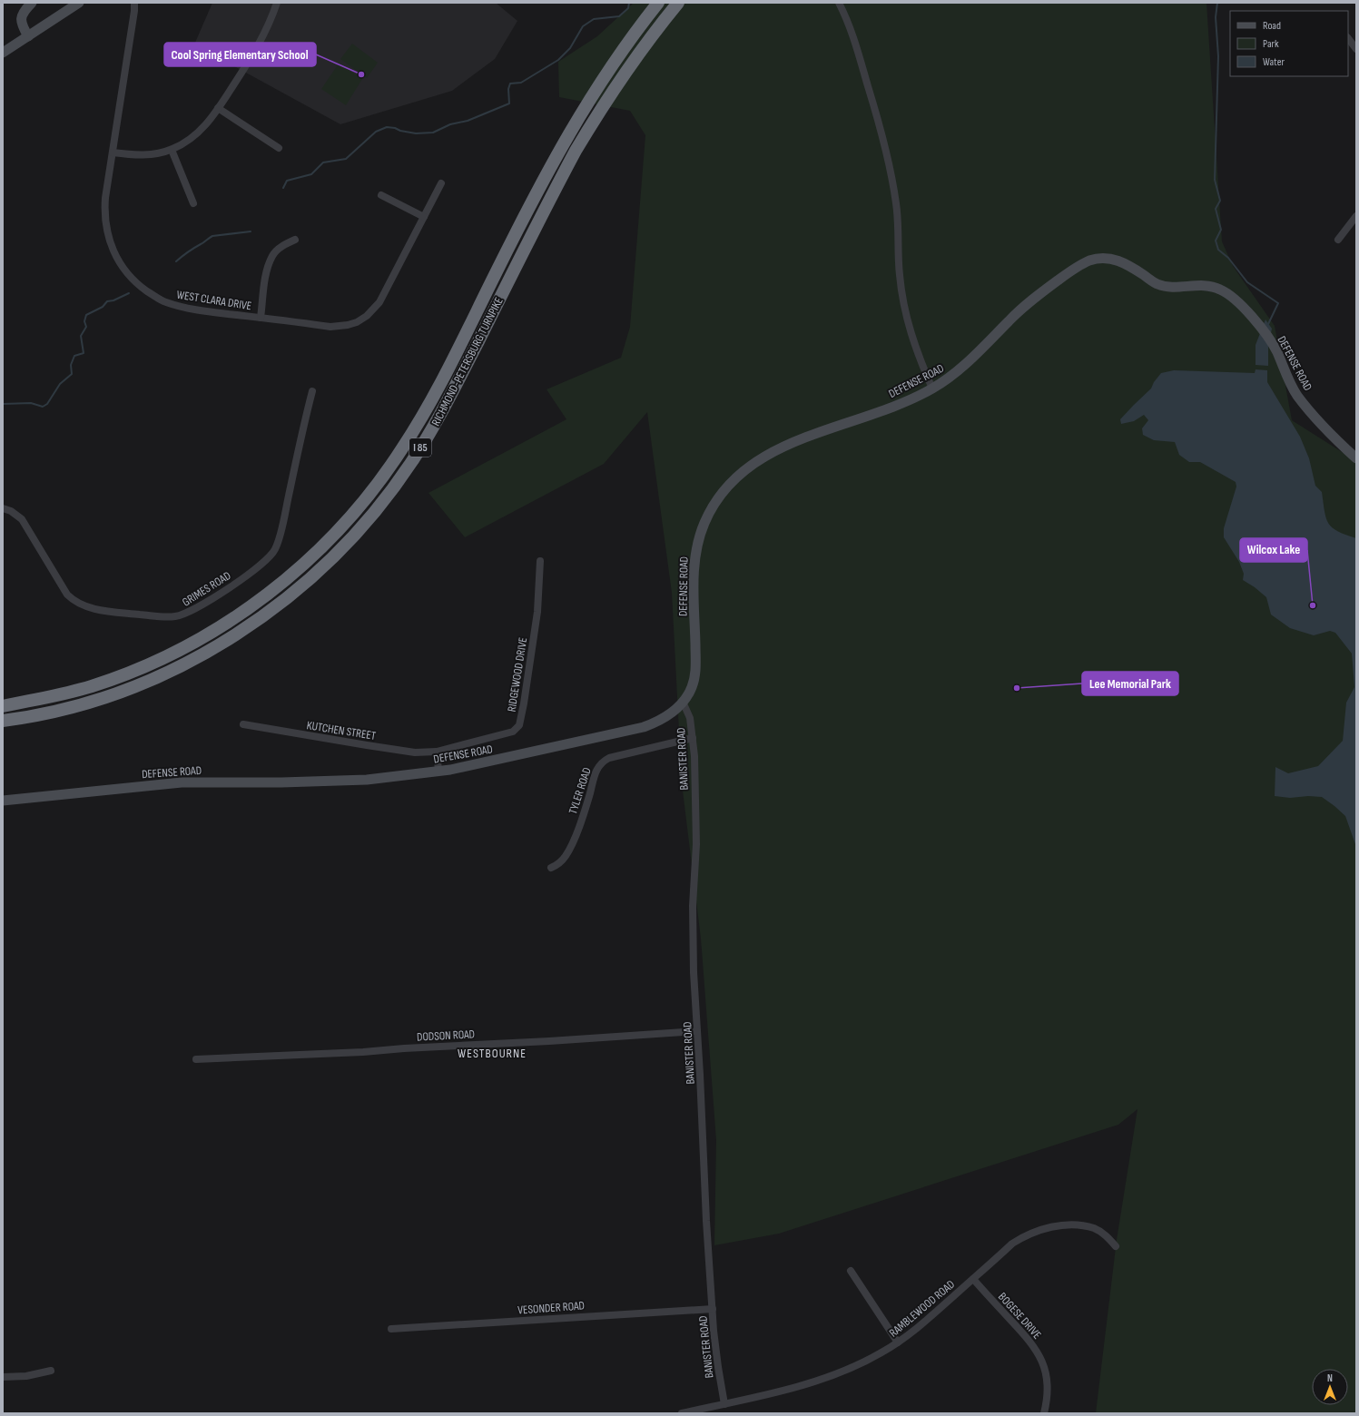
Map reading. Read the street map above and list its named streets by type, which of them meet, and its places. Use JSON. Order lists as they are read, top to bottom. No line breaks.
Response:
{"streets":{"highway":["RICHMOND-PETERSBURG TURNPIKE","I 85"],"street":["WEST CLARA DRIVE","DEFENSE ROAD","GRIMES ROAD","RIDGEWOOD DRIVE","KUTCHEN STREET","BANISTER ROAD","TYLER ROAD","DODSON ROAD","VESONDER ROAD","RAMBLEWOOD ROAD","BOGESE DRIVE"]},"crossings":[["DEFENSE ROAD","BANISTER ROAD"],["RIDGEWOOD DRIVE","KUTCHEN STREET"],["BANISTER ROAD","TYLER ROAD"],["BANISTER ROAD","DODSON ROAD"],["BANISTER ROAD","VESONDER ROAD"],["BANISTER ROAD","RAMBLEWOOD ROAD"],["RAMBLEWOOD ROAD","BOGESE DRIVE"]],"districts":["WESTBOURNE"],"places":["Cool Spring Elementary School","Wilcox Lake","Lee Memorial Park"],"legend":["Road","Park","Water"],"north":"top"}
